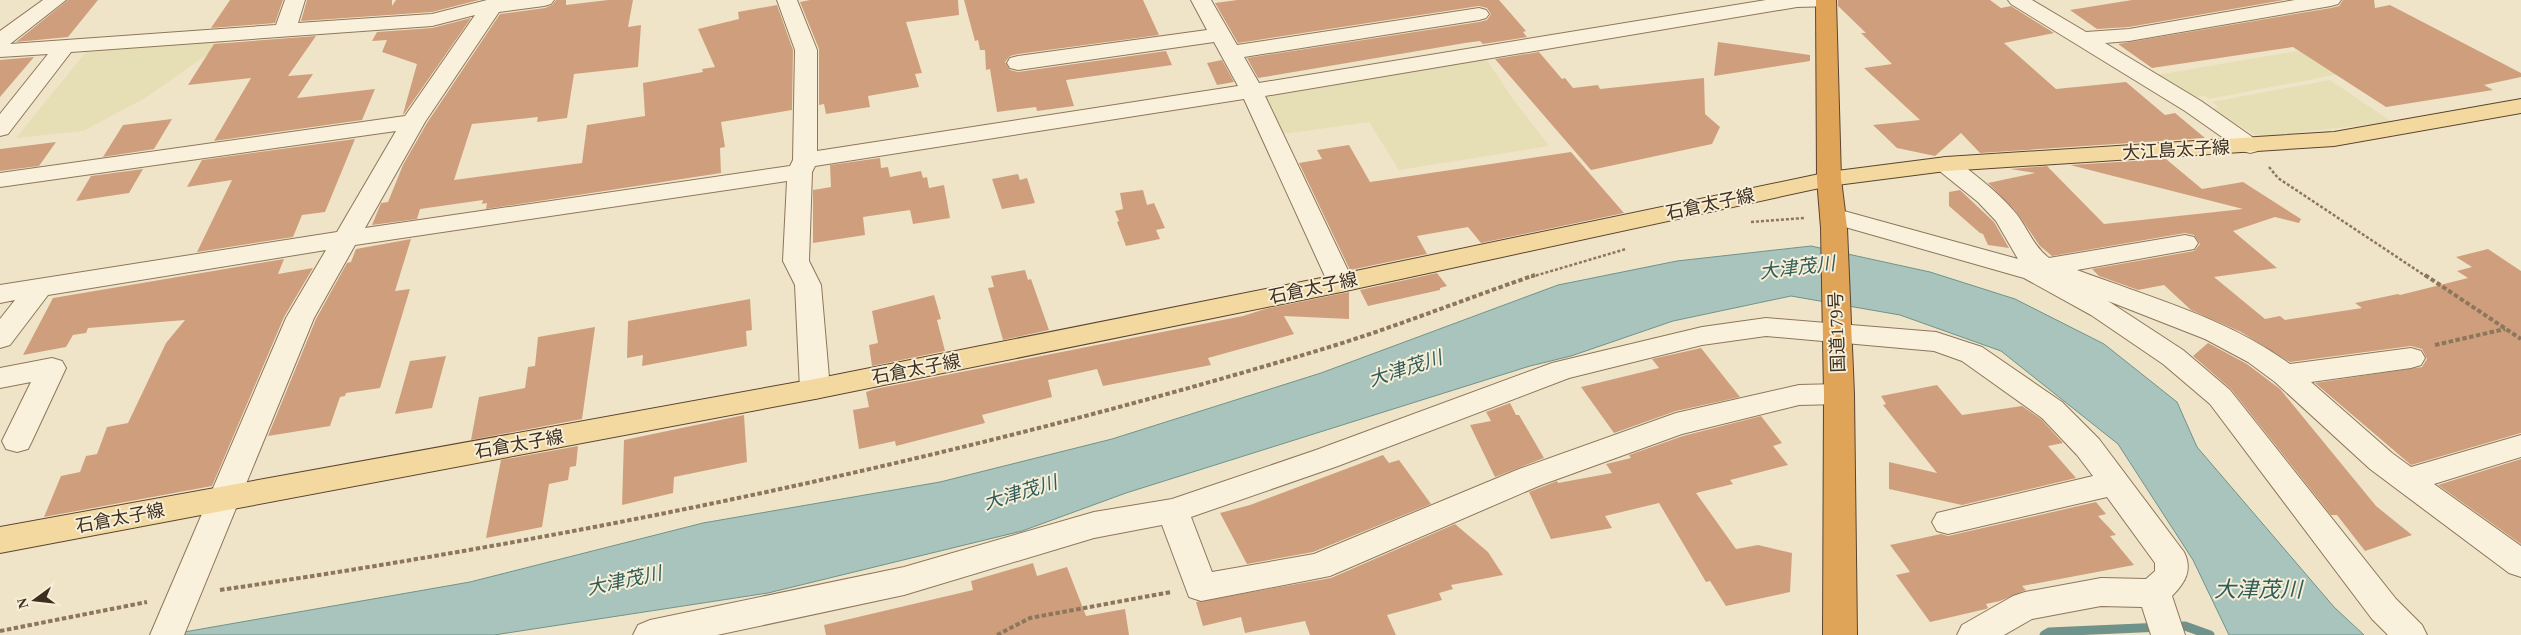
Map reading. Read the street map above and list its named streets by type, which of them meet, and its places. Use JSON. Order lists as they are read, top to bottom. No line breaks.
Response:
{"streets":{"highway":["国道179号"],"main road":["大江島太子線","石倉太子線"]},"crossings":[["大江島太子線","石倉太子線"],["大江島太子線","国道179号"],["石倉太子線","国道179号"]],"water":["大津茂川"],"north":"left"}
